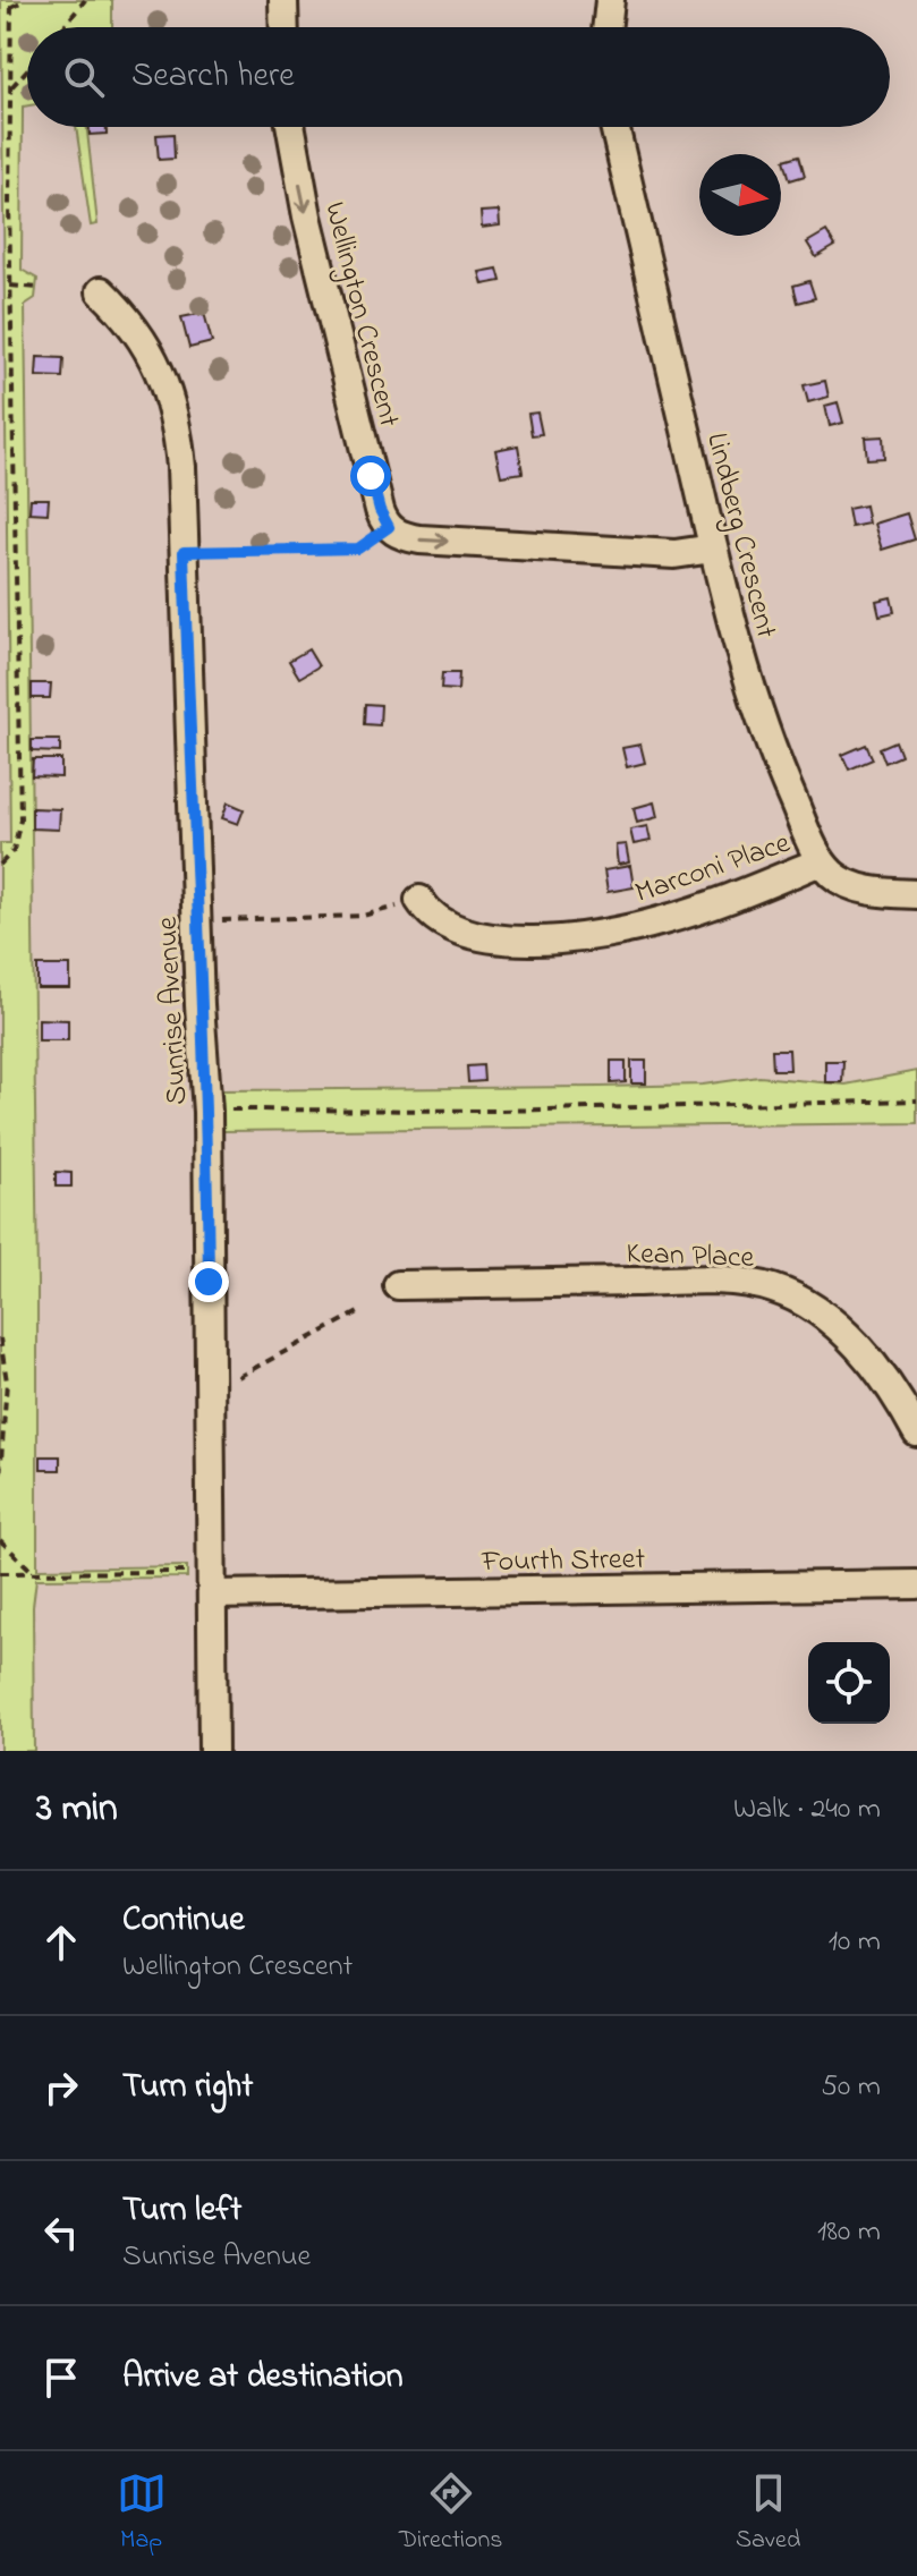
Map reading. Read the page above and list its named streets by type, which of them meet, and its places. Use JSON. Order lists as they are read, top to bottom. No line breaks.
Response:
{"streets":{"street":["Wellington Crescent","Lindberg Crescent","Marconi Place","Sunrise Avenue","Kean Place","Fourth Street"]},"crossings":[["Lindberg Crescent","Marconi Place"],["Sunrise Avenue","Fourth Street"]],"one_way":["Wellington Crescent"],"north":"right","page":{"search":"Search here","heading":["3 min","Walk · 240 m"],"list":[["Continue","Wellington Crescent","10 m"],["Turn right","50 m"],["Turn left","Sunrise Avenue","180 m"],"Arrive at destination"],"nav":["Map","Directions","Saved"]}}
